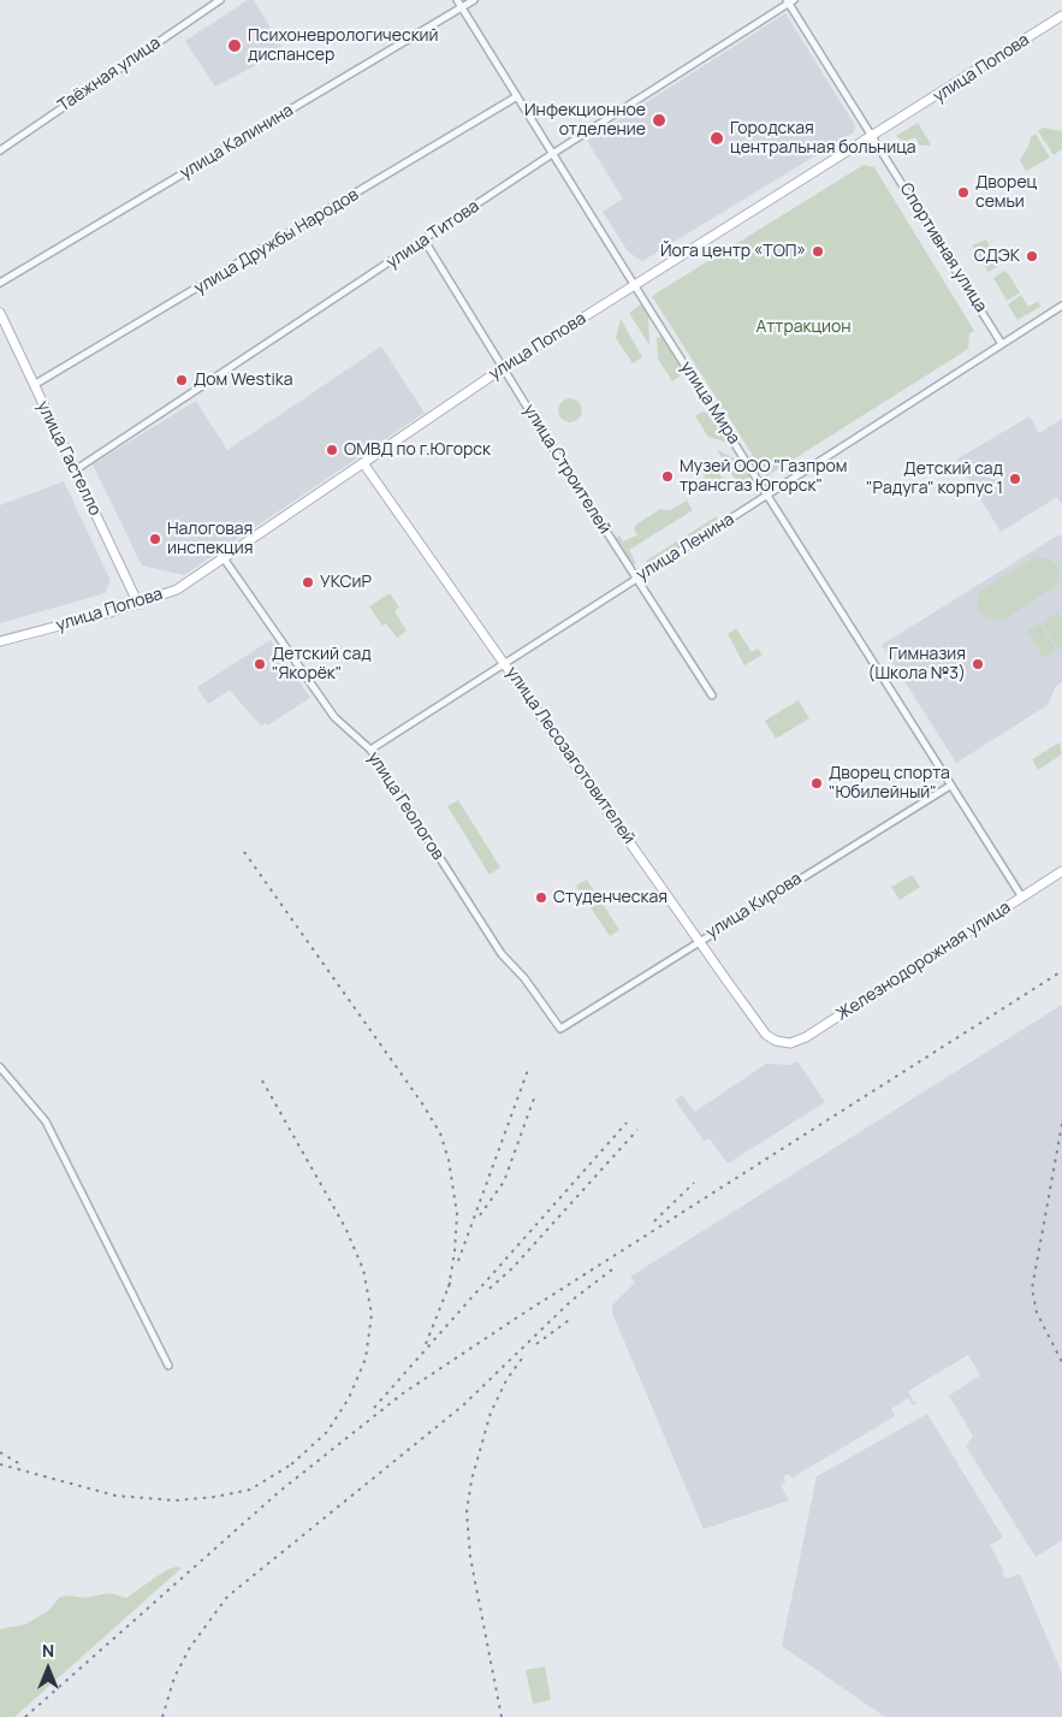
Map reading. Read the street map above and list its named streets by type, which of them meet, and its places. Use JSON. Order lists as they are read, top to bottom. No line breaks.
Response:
{"streets":{"main road":["улица Попова","улица Гастелло","улица Лесозаготовителей","Железнодорожная улица"],"street":["Таёжная улица","улица Калинина","улица Титова","улица Дружбы Народов","Спортивная улица","улица Мира","улица Строителей","улица Ленина","улица Геологов","улица Кирова"]},"crossings":[["улица Попова","Спортивная улица"],["улица Попова","улица Мира"],["улица Попова","улица Гастелло"],["улица Попова","улица Строителей"],["улица Попова","улица Лесозаготовителей"],["улица Попова","улица Геологов"],["улица Калинина","улица Мира"],["улица Титова","Спортивная улица"],["улица Титова","улица Мира"],["улица Титова","улица Гастелло"],["улица Титова","улица Строителей"],["улица Дружбы Народов","улица Мира"],["улица Дружбы Народов","улица Гастелло"],["Спортивная улица","улица Ленина"],["улица Мира","улица Ленина"],["улица Мира","улица Кирова"],["улица Мира","Железнодорожная улица"],["улица Строителей","улица Ленина"],["улица Ленина","улица Лесозаготовителей"],["улица Ленина","улица Геологов"],["улица Лесозаготовителей","улица Кирова"],["улица Лесозаготовителей","Железнодорожная улица"],["улица Геологов","улица Кирова"]],"parks":["Аттракцион"],"places":["Психоневрологический диспансер","Инфекционное отделение","Городская центральная больница","Дворец семьи","Йога центр «ТОП»","СДЭК","Дом Westika","ОМВД по г.Югорск","Музей ООО \"Газпром трансгаз Югорск\"","Детский сад \"Радуга\" корпус 1","Налоговая инспекция","УКСиР","Детский сад \"Якорёк\"","Гимназия (Школа №3)","Дворец спорта \"Юбилейный\"","Студенческая"],"north":"top"}
